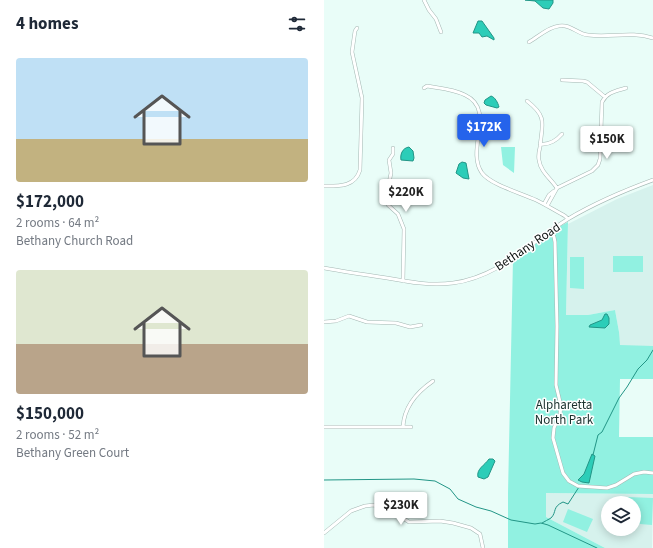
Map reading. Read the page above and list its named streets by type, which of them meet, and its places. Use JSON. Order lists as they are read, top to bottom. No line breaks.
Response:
{"streets":{"street":["Bethany Road"]},"parks":["Alpharetta North Park"],"page":{"heading":"4 homes","list":[{"name":"$172,000","note":"2 rooms · 64 m² · Bethany Church Road"},{"name":"$150,000","note":"2 rooms · 52 m² · Bethany Green Court"}],"price":["$172K","$150K","$220K","$230K"]}}
